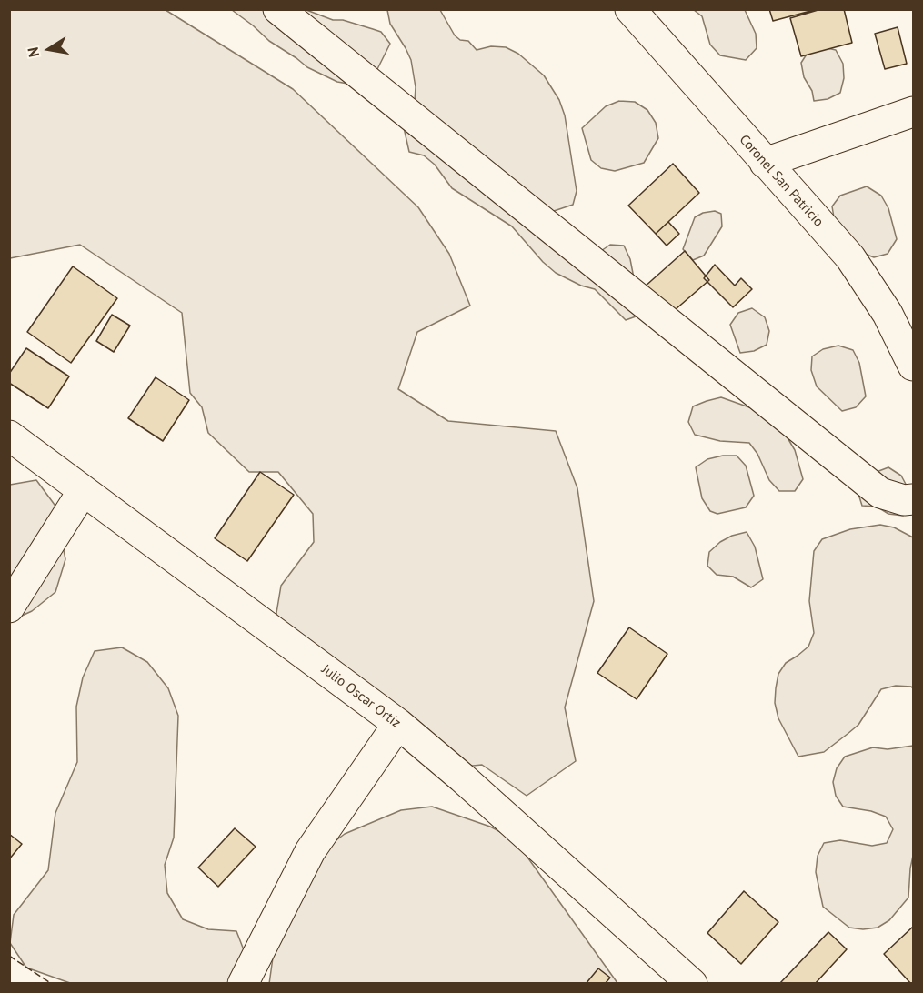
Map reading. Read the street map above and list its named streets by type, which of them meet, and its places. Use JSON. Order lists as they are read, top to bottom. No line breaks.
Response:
{"streets":{"street":["Coronel San Patricio","Julio Oscar Ortíz"]},"north":"left"}
